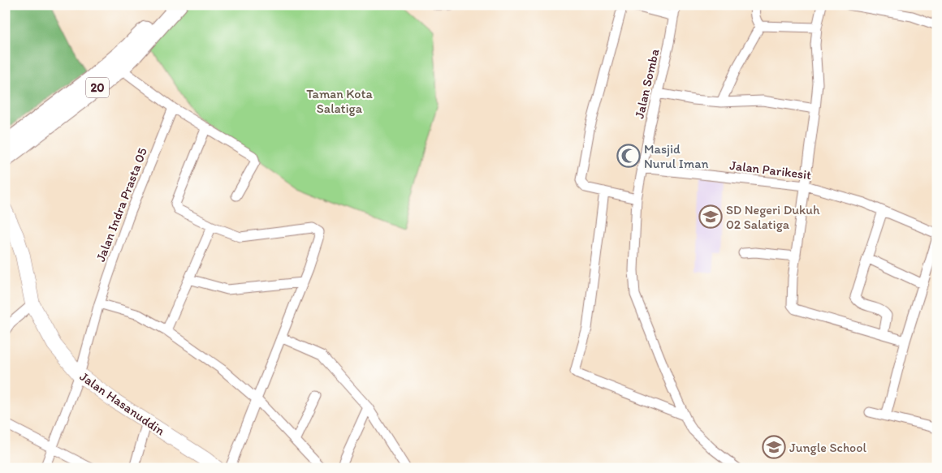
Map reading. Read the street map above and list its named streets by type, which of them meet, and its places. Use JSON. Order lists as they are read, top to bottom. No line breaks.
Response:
{"streets":{"highway":["20"],"main road":["Jalan Hasanuddin"],"street":["Jalan Somba","Jalan Parikesit","Jalan Indra Prasta 05"]},"crossings":[["Jalan Somba","Jalan Parikesit"],["Jalan Indra Prasta 05","Jalan Hasanuddin"]],"parks":["Taman Kota Salatiga"],"places":{"mosque":["Masjid Nurul Iman"],"school or university":["SD Negeri Dukuh 02 Salatiga","Jungle School"]}}
